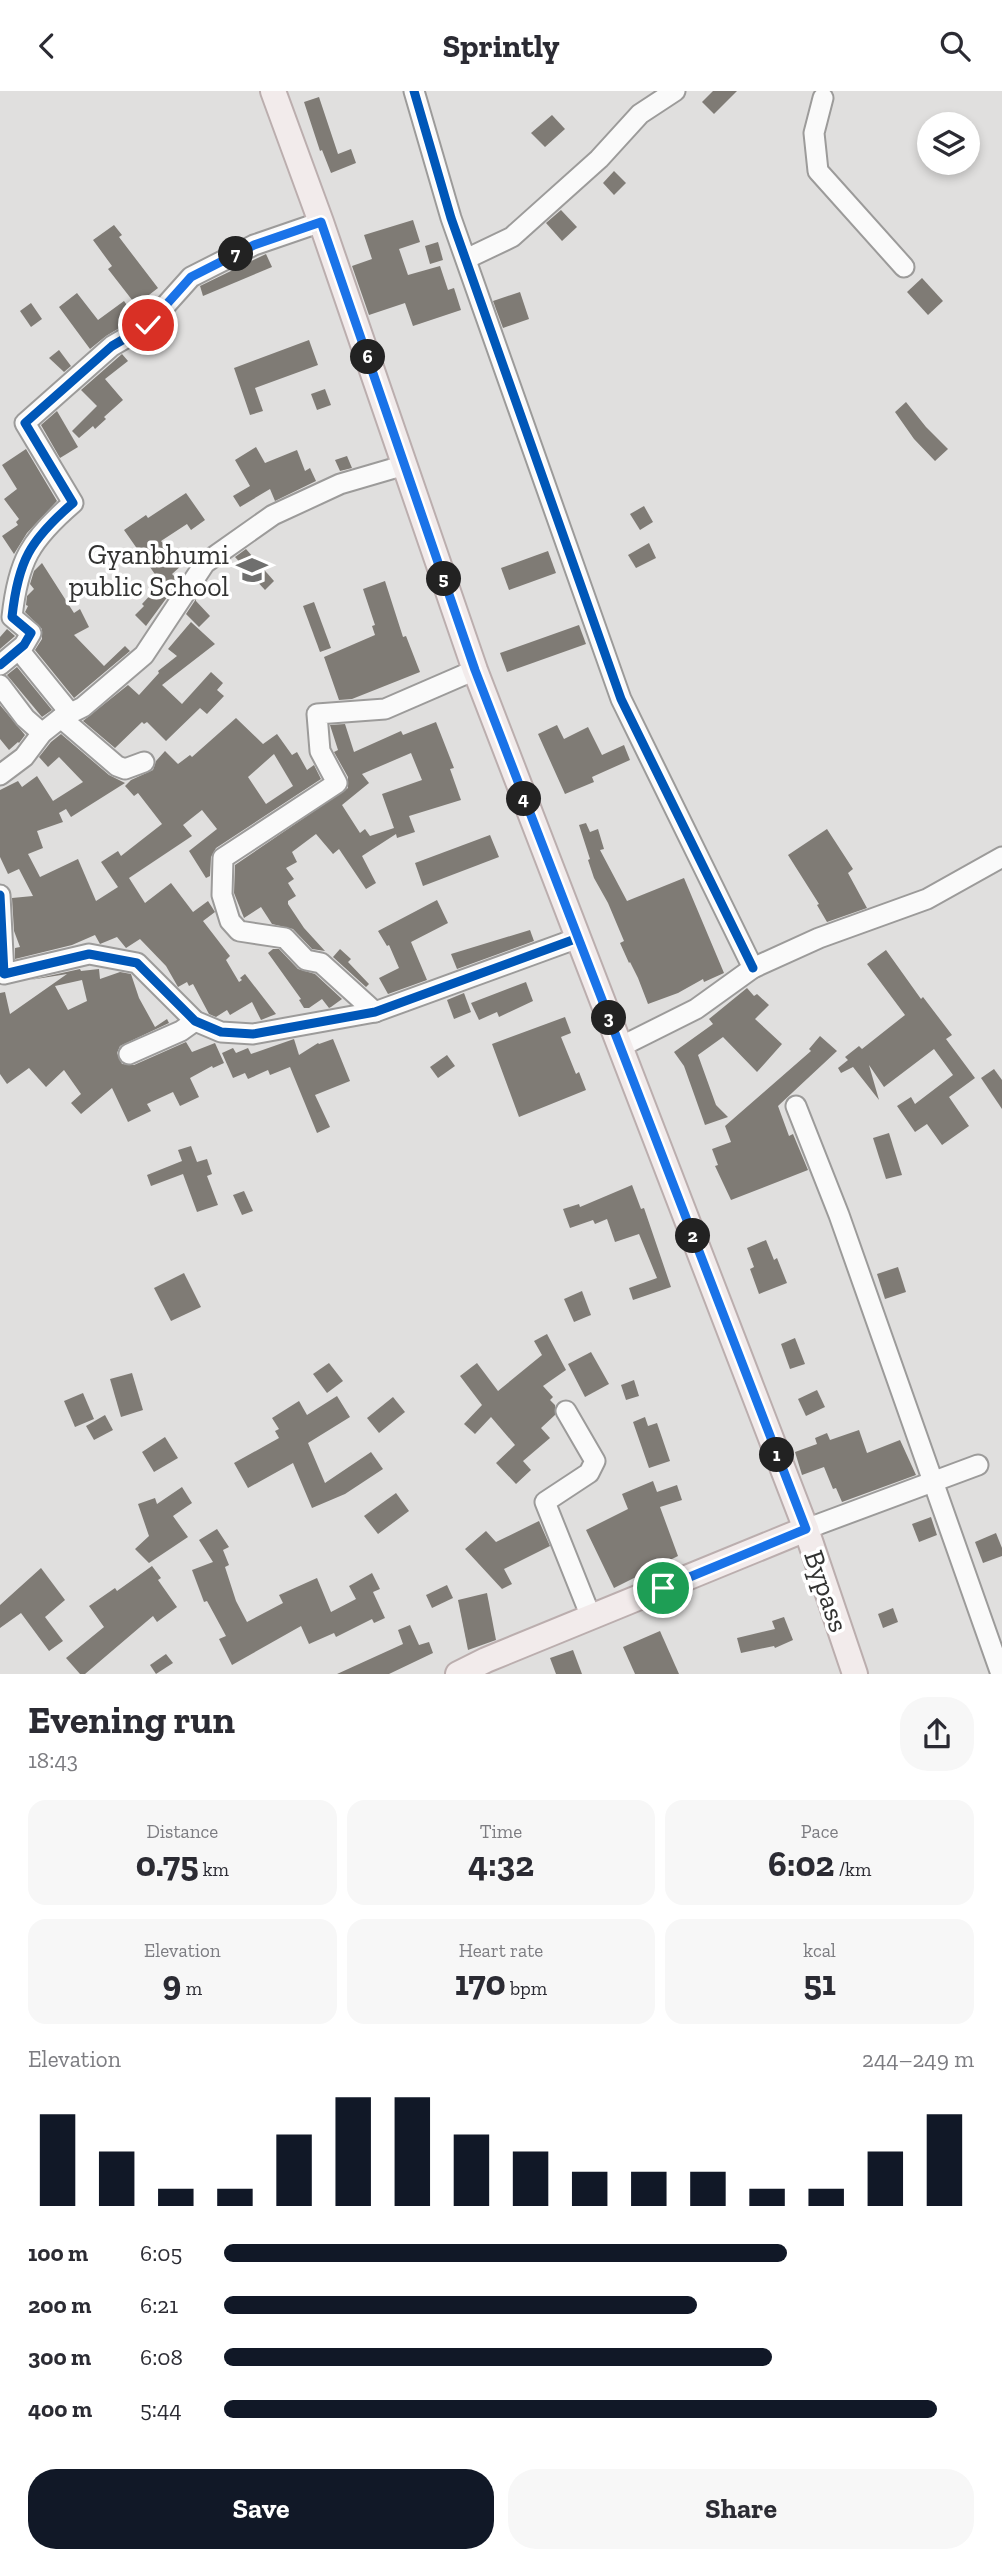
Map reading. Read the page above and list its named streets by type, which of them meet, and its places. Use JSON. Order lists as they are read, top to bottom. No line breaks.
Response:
{"streets":{"main road":["Bypass"]},"places":{"school or university":["Gyanbhumi public School"]},"page":{"header":"Sprintly","pins":["7","6","5","4","3","2","1"],"heading":["Evening run","18:43"],"stats":[["Distance","0.75 km"],["Time","4:32"],["Pace","6:02 /km"],["Elevation","9 m"],["Heart rate","170 bpm"],["kcal","51"]],"chart":["Elevation","244–249 m"],"list":[{"name":"100 m","note":"6:05"},{"name":"200 m","note":"6:21"},{"name":"300 m","note":"6:08"},{"name":"400 m","note":"5:44"}],"buttons":["Save","Share"]}}
